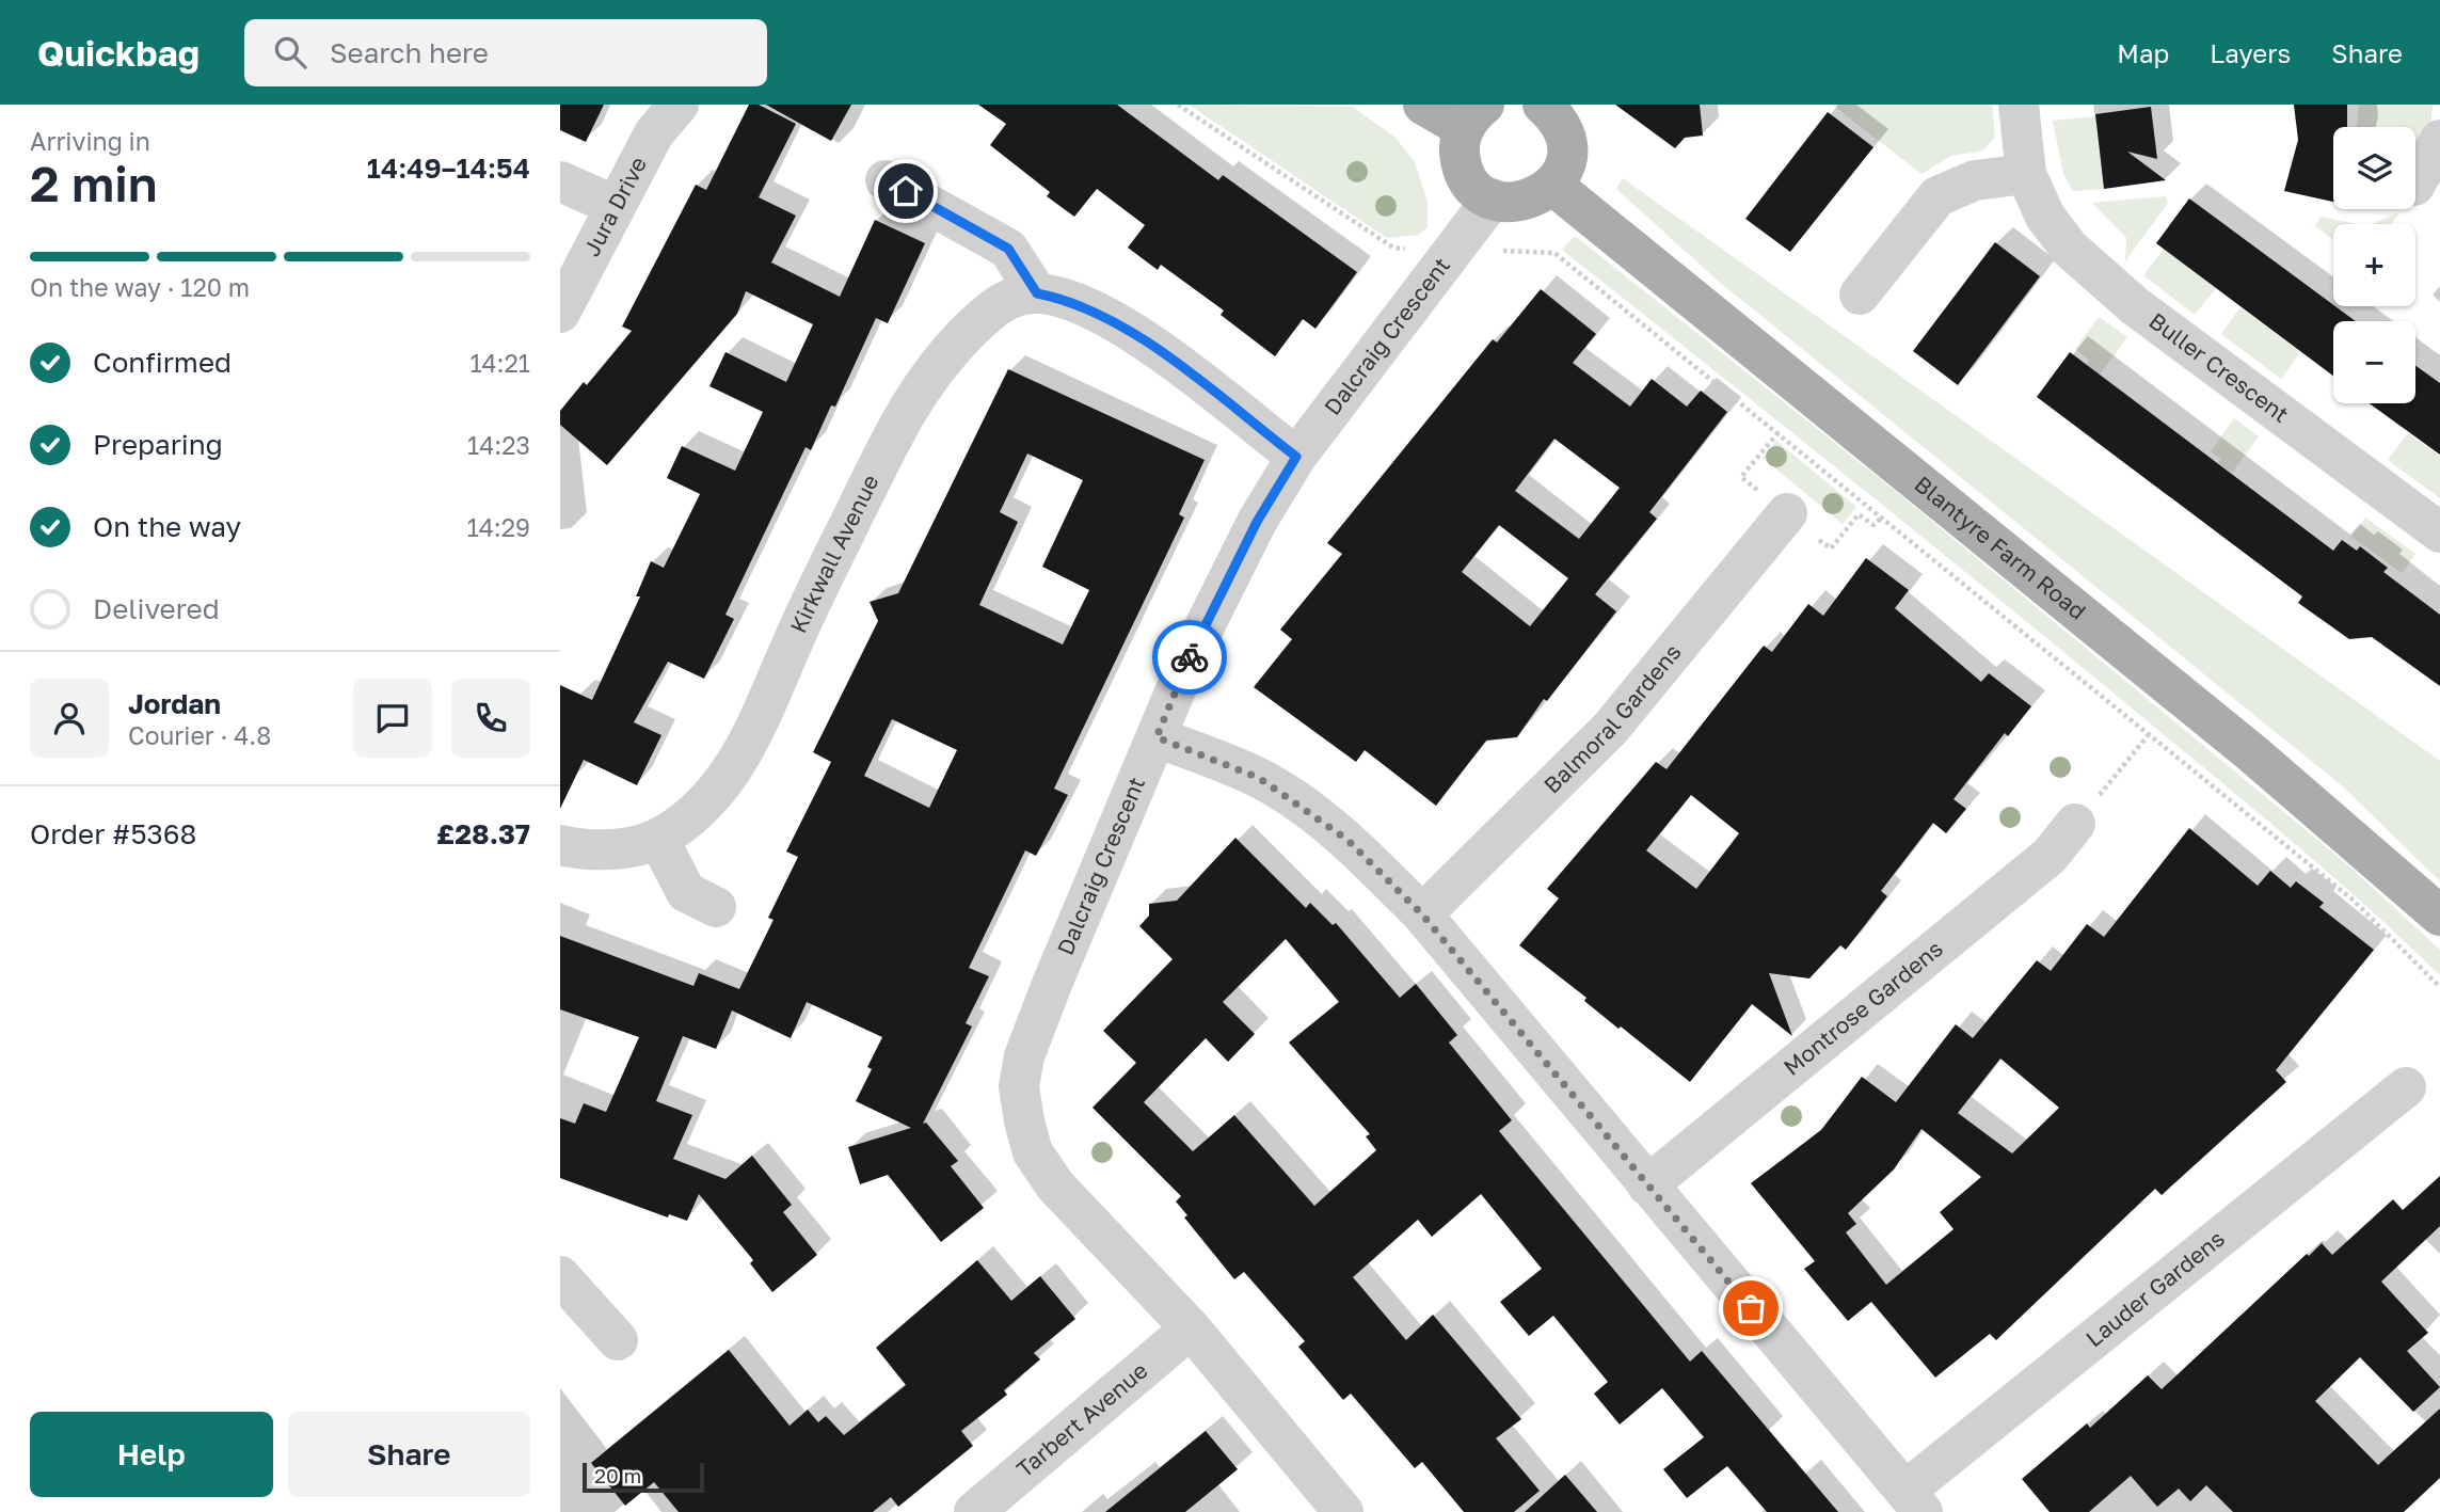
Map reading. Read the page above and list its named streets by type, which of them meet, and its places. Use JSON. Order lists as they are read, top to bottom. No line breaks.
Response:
{"streets":{"main road":["Blantyre Farm Road"],"street":["Jura Drive","Dalcraig Crescent","Buller Crescent","Kirkwall Avenue","Balmoral Gardens","Montrose Gardens","Lauder Gardens","Tarbert Avenue"]},"crossings":[["Dalcraig Crescent","Tarbert Avenue"]],"scale_bar":"20 m","page":{"header":"Quickbag","search":"Search here","nav":["Map","Layers","Share"],"heading":["2 min","Arriving in","14:49–14:54"],"panel":["Jordan","Courier · 4.8","Order #5368","£28.37"],"map_buttons":["+","−"],"bar":"On the way · 120 m","list":[["Confirmed","14:21"],["Preparing","14:23"],["On the way","14:29"],"Delivered"],"buttons":["Help","Share"],"scale":"20 m"}}
